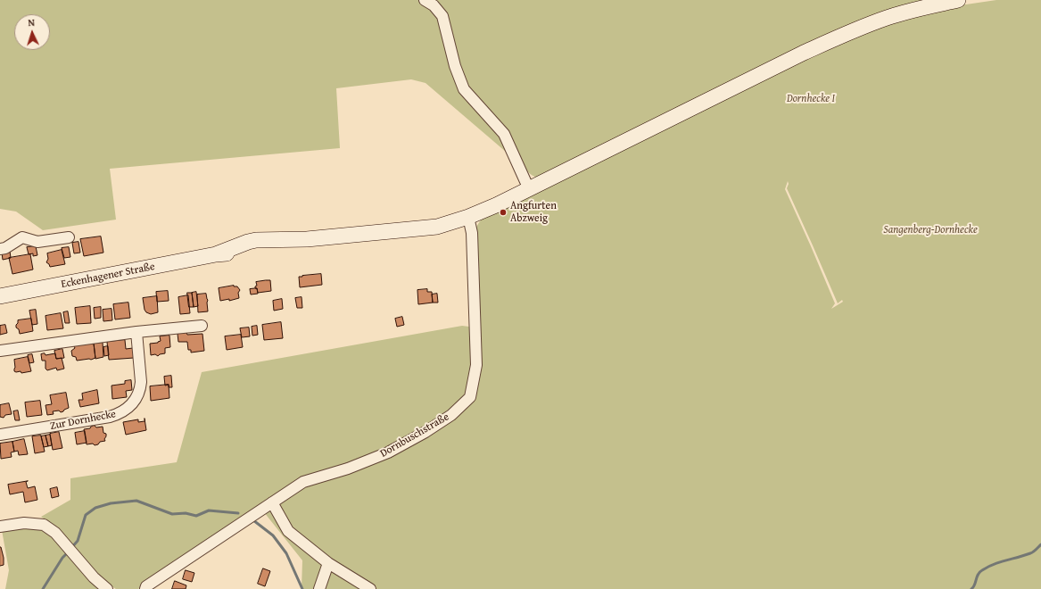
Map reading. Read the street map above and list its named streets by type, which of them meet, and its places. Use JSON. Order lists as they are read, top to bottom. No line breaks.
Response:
{"streets":{"main road":["Eckenhagener Straße"],"street":["Zur Dornhecke","Dornbuschstraße"]},"crossings":[["Eckenhagener Straße","Dornbuschstraße"]],"parks":["Dornhecke I","Sangenberg-Dornhecke"],"places":["Angfurten Abzweig"],"north":"top"}
